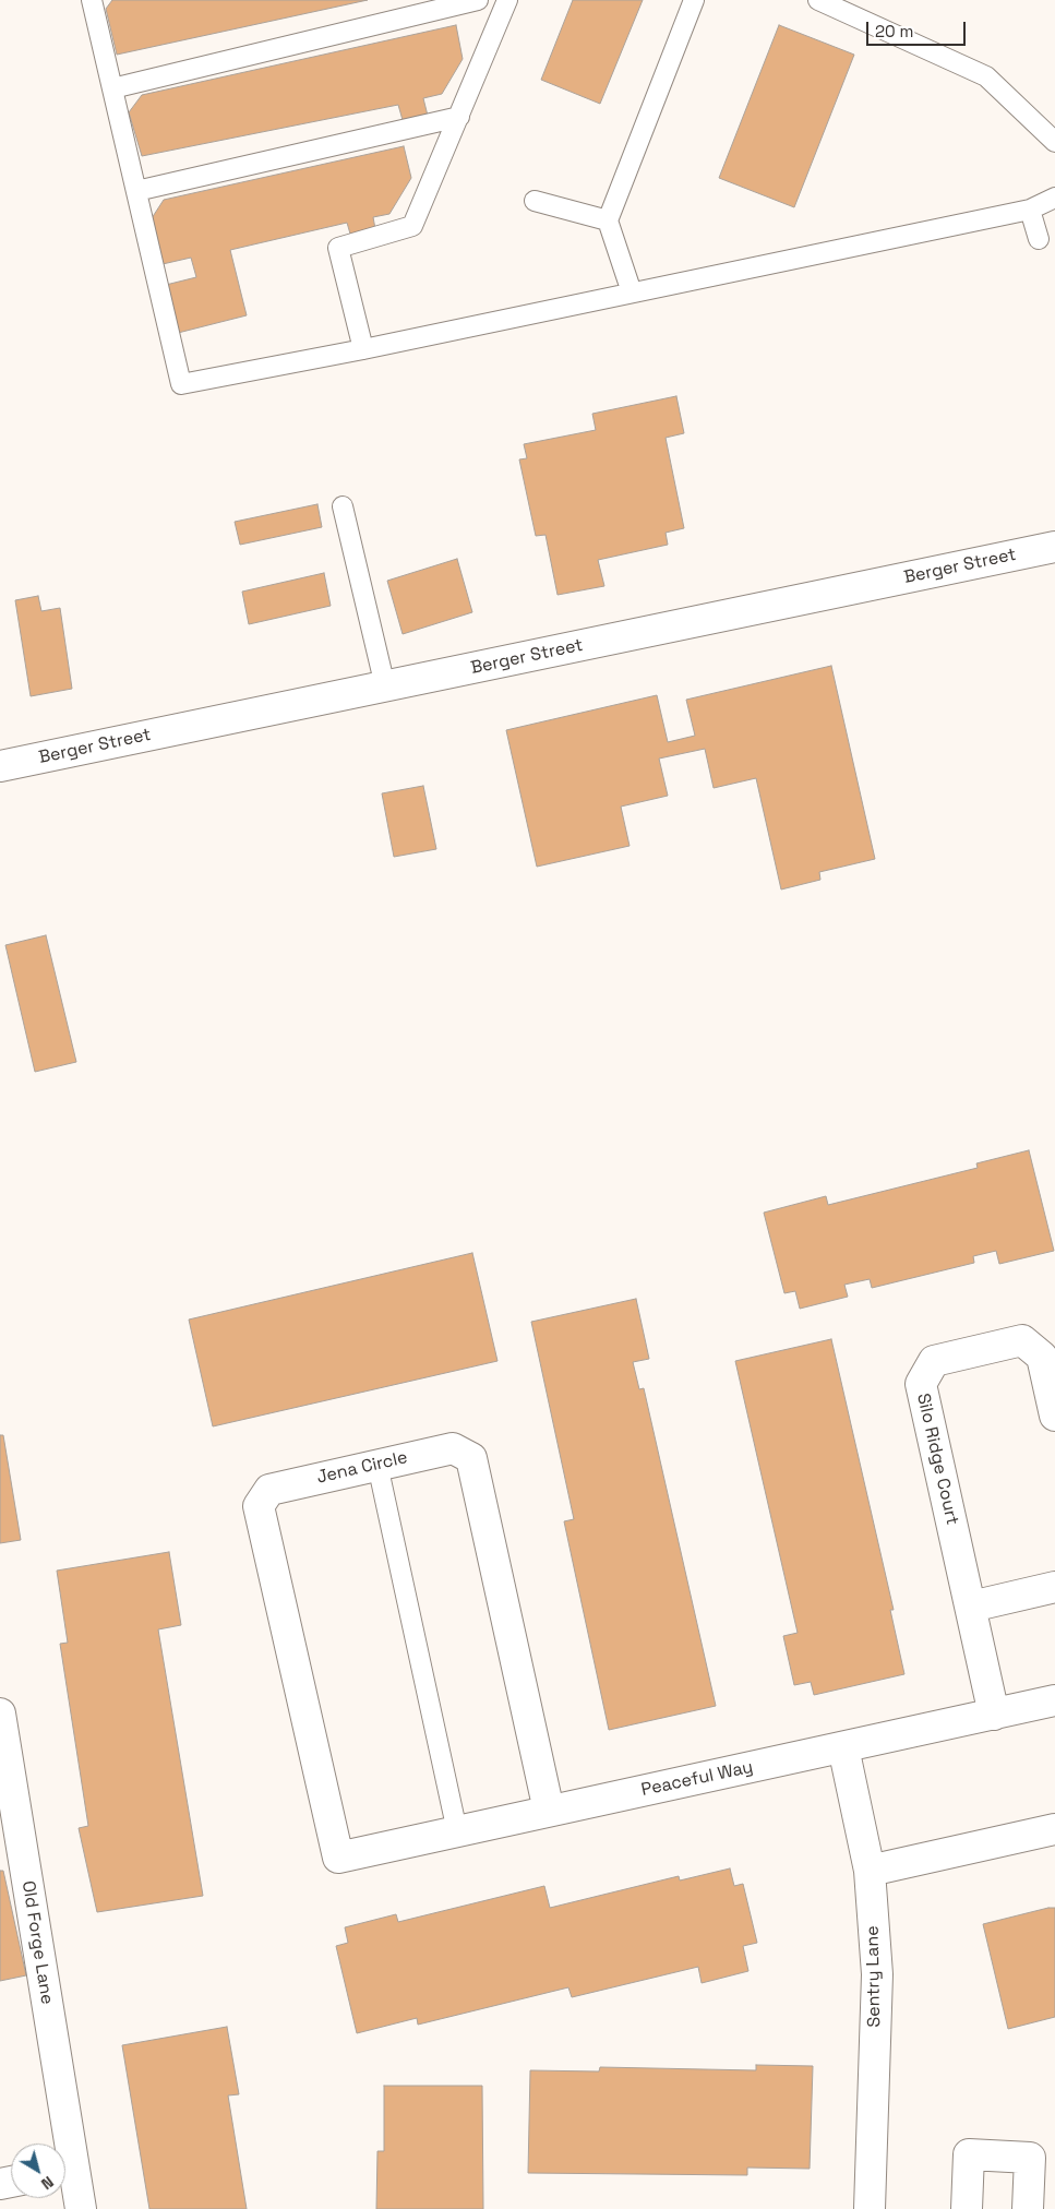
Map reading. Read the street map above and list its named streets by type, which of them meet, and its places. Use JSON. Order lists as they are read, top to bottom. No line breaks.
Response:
{"streets":{"street":["Berger Street","Silo Ridge Court","Jena Circle","Peaceful Way","Old Forge Lane","Sentry Lane"]},"crossings":[["Silo Ridge Court","Peaceful Way"],["Jena Circle","Peaceful Way"],["Peaceful Way","Sentry Lane"]],"scale_bar":"20 m","north":"bottom right"}
